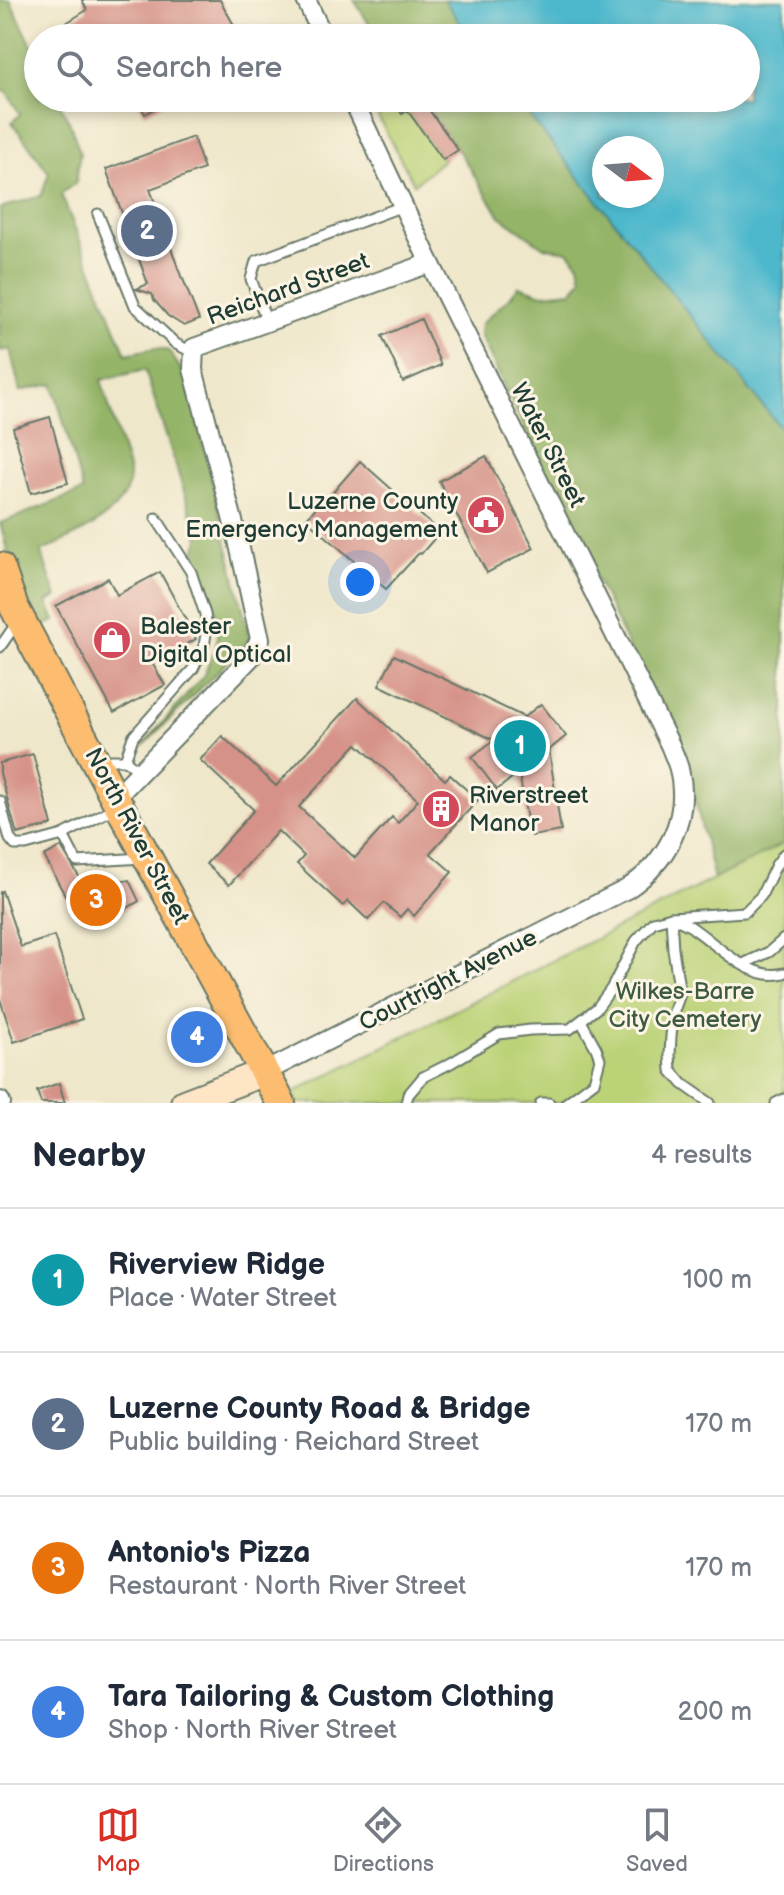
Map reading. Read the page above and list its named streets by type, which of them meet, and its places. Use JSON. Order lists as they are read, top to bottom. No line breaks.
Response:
{"streets":{"main road":["North River Street","Courtright Avenue"],"street":["Reichard Street","Water Street"]},"crossings":[["Reichard Street","Water Street"],["Reichard Street","North River Street"],["Water Street","Courtright Avenue"],["North River Street","Courtright Avenue"]],"parks":["Wilkes-Barre City Cemetery"],"places":{"public building":["Luzerne County Emergency Management"],"shop":["Balester Digital Optical"],"building":["Riverstreet Manor"]},"north":"right","page":{"search":"Search here","pins":["2","1","3","4"],"heading":["Nearby","4 results"],"list":[{"mark":"1","name":"Riverview Ridge","note":"Place · Water Street","value":"100 m"},{"mark":"2","name":"Luzerne County Road & Bridge","note":"Public building · Reichard Street","value":"170 m"},{"mark":"3","name":"Antonio's Pizza","note":"Restaurant · North River Street","value":"170 m"},{"mark":"4","name":"Tara Tailoring & Custom Clothing","note":"Shop · North River Street","value":"200 m"}],"nav":["Map","Directions","Saved"]}}
